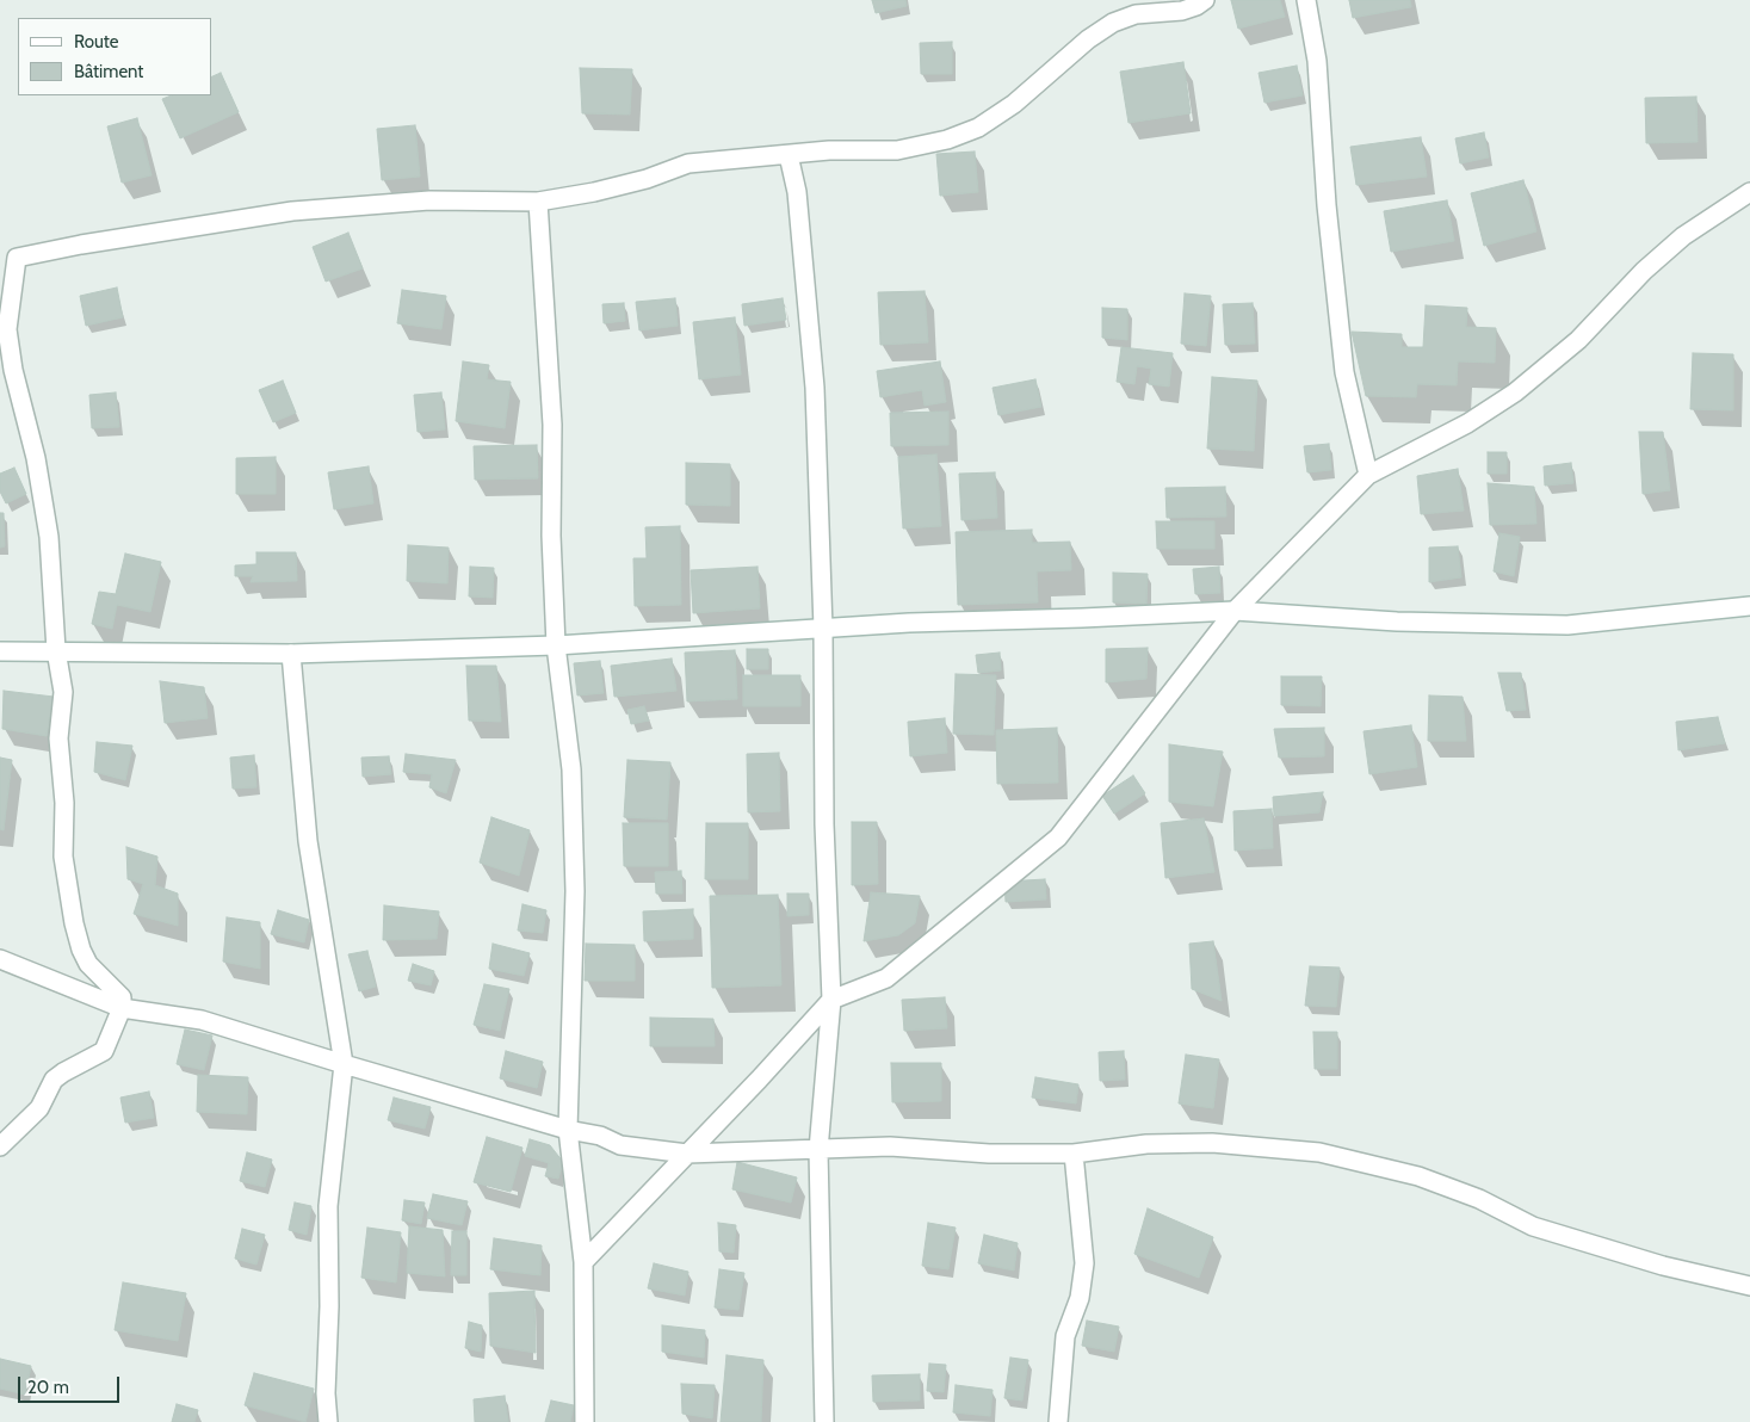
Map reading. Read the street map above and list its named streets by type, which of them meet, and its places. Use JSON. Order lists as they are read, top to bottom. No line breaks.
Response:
{"legend":["Route","Bâtiment"],"scale_bar":"20 m"}
